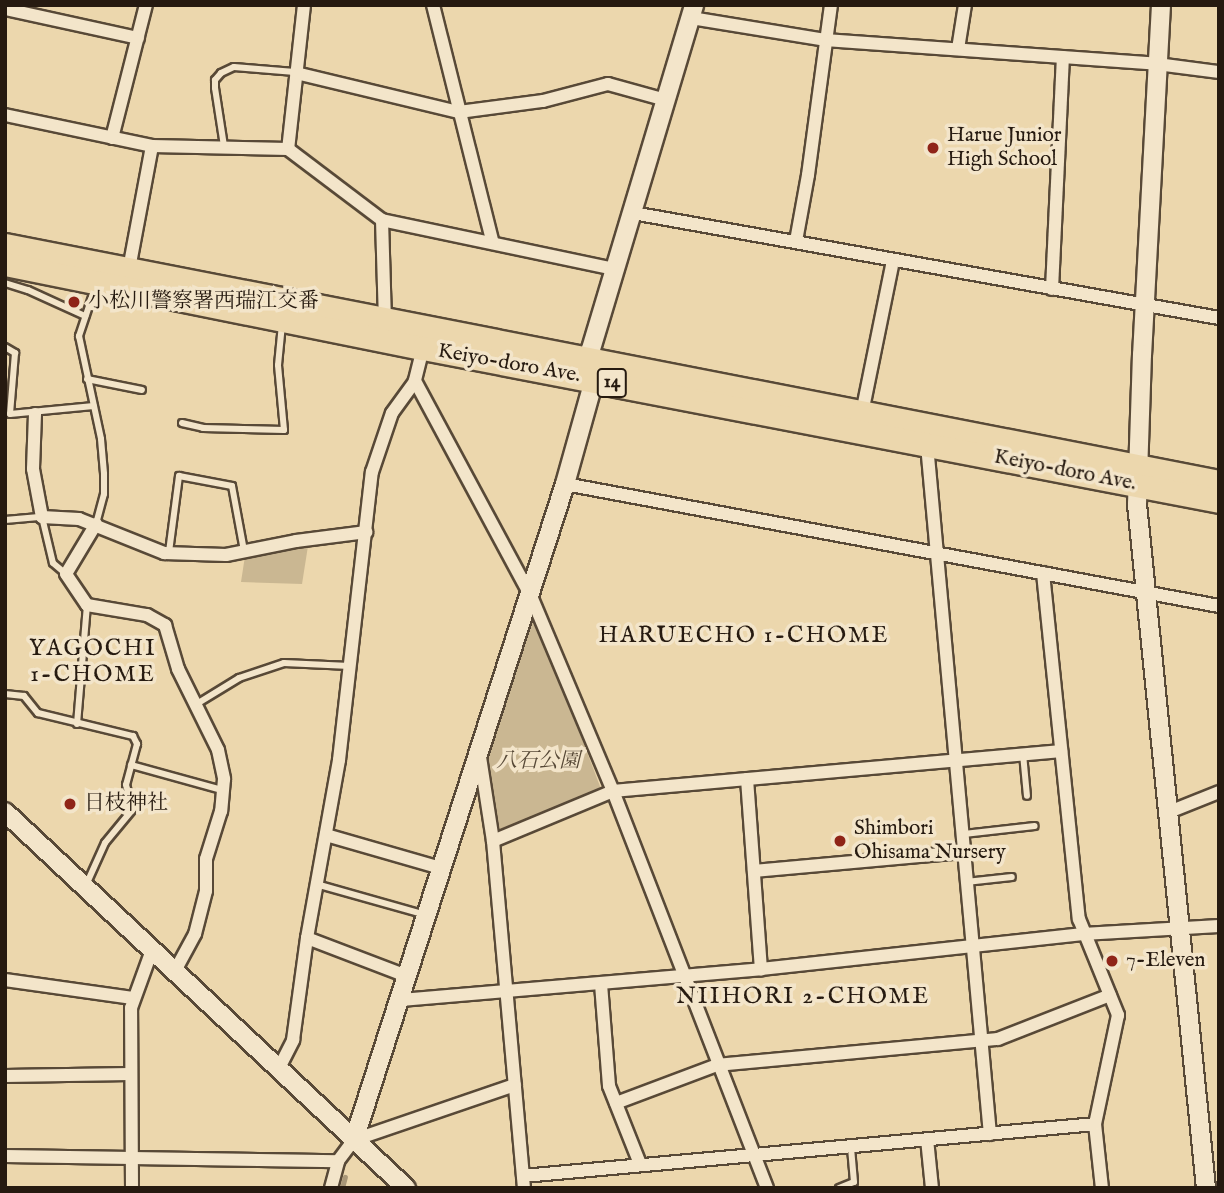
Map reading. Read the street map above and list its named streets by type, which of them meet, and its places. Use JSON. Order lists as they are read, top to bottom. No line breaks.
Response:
{"streets":{"highway":["Keiyo-doro Ave.","14"]},"districts":["HARUECHO 1-CHOME","YAGOCHI 1-CHOME","NIIHORI 2-CHOME"],"parks":["八石公園"],"places":["Harue Junior High School","小松川警察署西瑞江交番","日枝神社","Shimbori Ohisama Nursery","7-Eleven"]}
